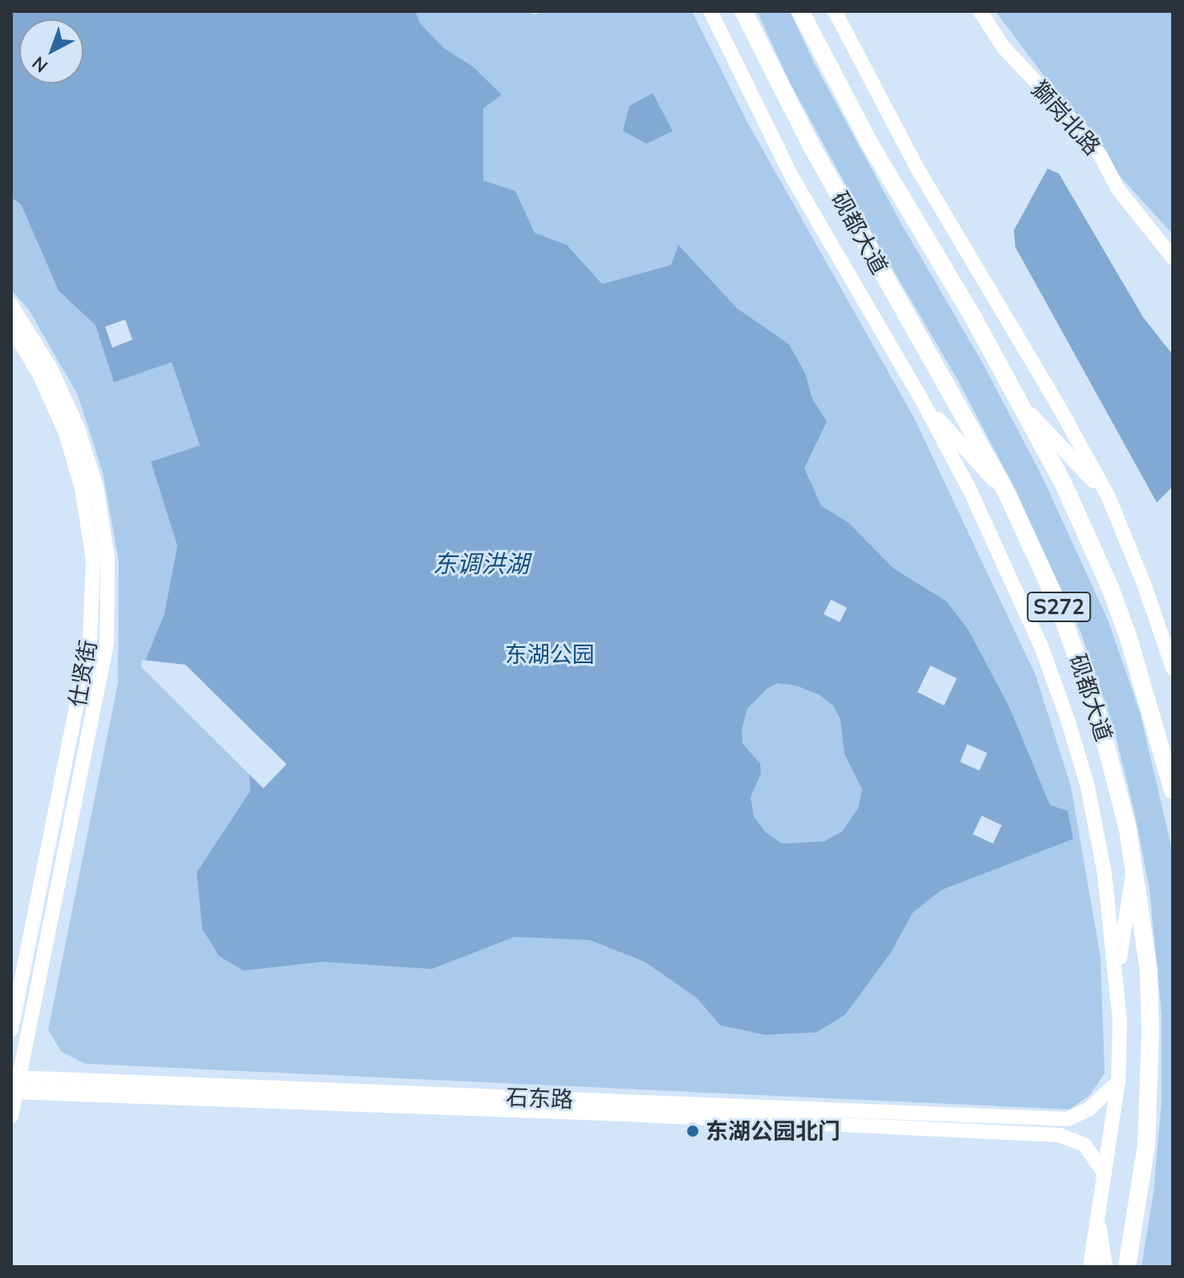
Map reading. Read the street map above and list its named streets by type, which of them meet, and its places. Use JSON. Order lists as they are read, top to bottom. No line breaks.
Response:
{"streets":{"main road":["砚都大道","S272"],"street":["獅岗北路","仕贤街","石东路"]},"water":["东调洪湖"],"parks":["东湖公园"],"places":["东湖公园北门"],"north":"bottom left"}
